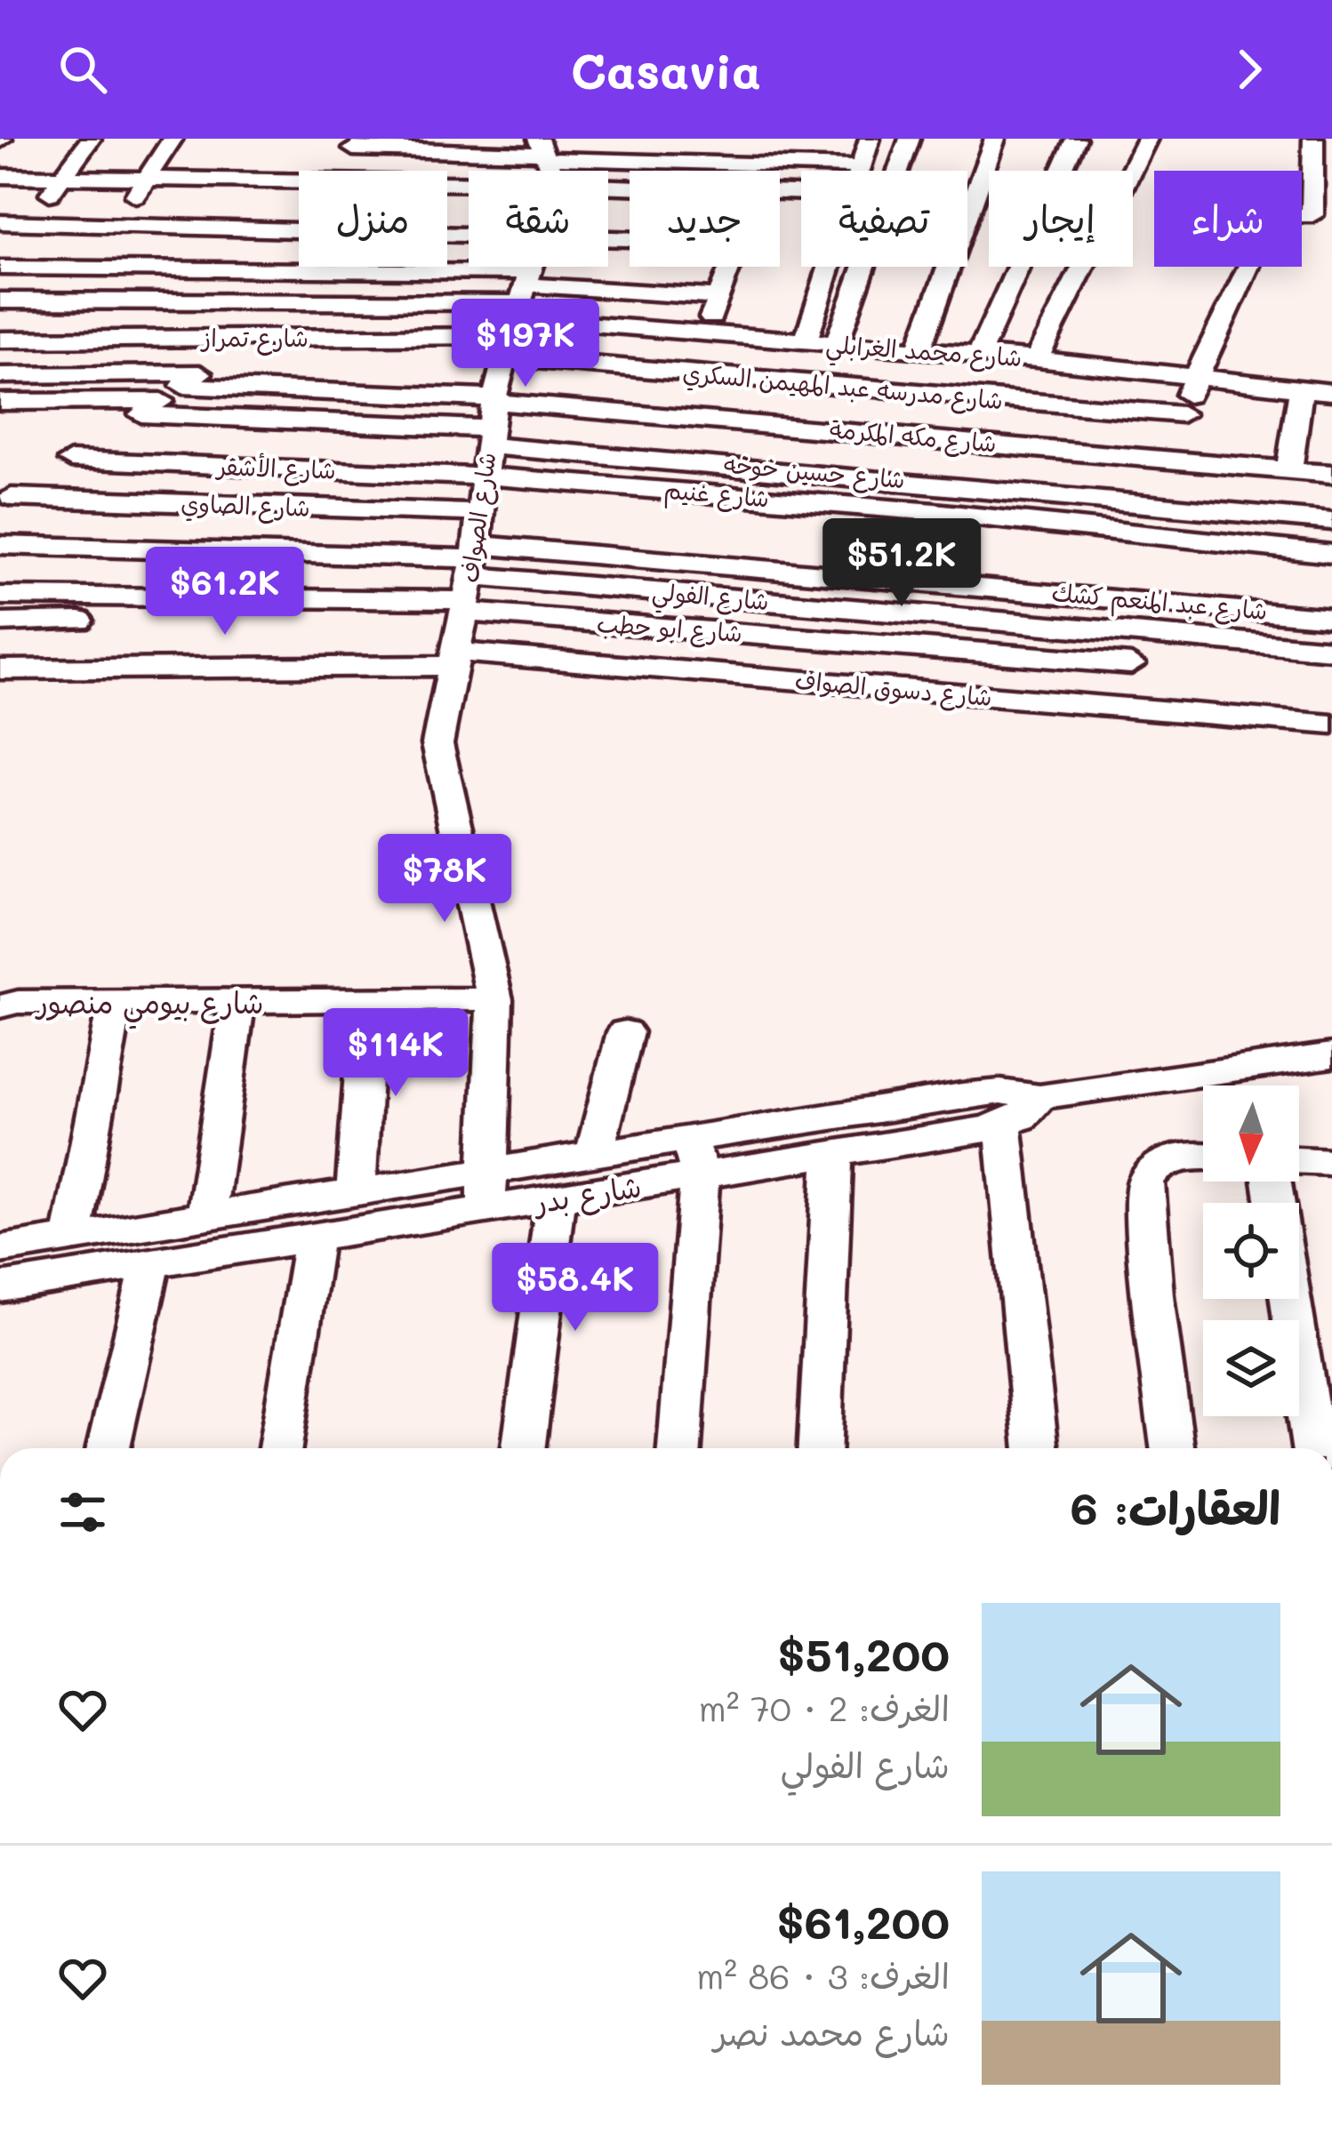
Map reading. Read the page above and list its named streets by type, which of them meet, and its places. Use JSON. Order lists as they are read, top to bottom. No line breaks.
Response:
{"streets":{"street":["شارع تمراز","شارع محمد الغرابلي","شارع مدرسه عبد المهيمن السكري","شارع مكه المكرمة","شارع الأشقر","شارع حسين خوخه","شارع غنيم","شارع الصاوي","شارع الصواف","شارع الفولي","شارع عبد المنعم كشك","شارع ابو حطب","شارع دسوق الصواف","شارع بيومي منصور","شارع بدر"]},"crossings":[["شارع تمراز","شارع محمد الغرابلي"],["شارع تمراز","شارع مدرسه عبد المهيمن السكري"],["شارع تمراز","شارع الصواف"],["شارع محمد الغرابلي","شارع مدرسه عبد المهيمن السكري"],["شارع محمد الغرابلي","شارع الصواف"],["شارع مدرسه عبد المهيمن السكري","شارع الصواف"],["شارع مكه المكرمة","شارع الصواف"],["شارع الأشقر","شارع غنيم"],["شارع الأشقر","شارع الصواف"],["شارع حسين خوخه","شارع الصواف"],["شارع غنيم","شارع الصواف"],["شارع الصاوي","شارع الصواف"],["شارع الصواف","شارع الفولي"],["شارع الصواف","شارع عبد المنعم كشك"],["شارع الصواف","شارع ابو حطب"],["شارع الصواف","شارع دسوق الصواف"],["شارع الصواف","شارع بيومي منصور"],["شارع الصواف","شارع بدر"],["شارع الفولي","شارع عبد المنعم كشك"],["شارع الفولي","شارع ابو حطب"],["شارع عبد المنعم كشك","شارع ابو حطب"]],"north":"bottom","page":{"header":"Casavia","chip":["شراء","إيجار","تصفية","جديد","شقة","منزل"],"price":["$197K","$51.2K","$61.2K","$78K","$114K","$58.4K"],"heading":"العقارات: 6","list":[{"name":"$51,200","note":"الغرف: 2 · 70 m² · شارع الفولي"},{"name":"$61,200","note":"الغرف: 3 · 86 m² · شارع محمد نصر"}]}}
